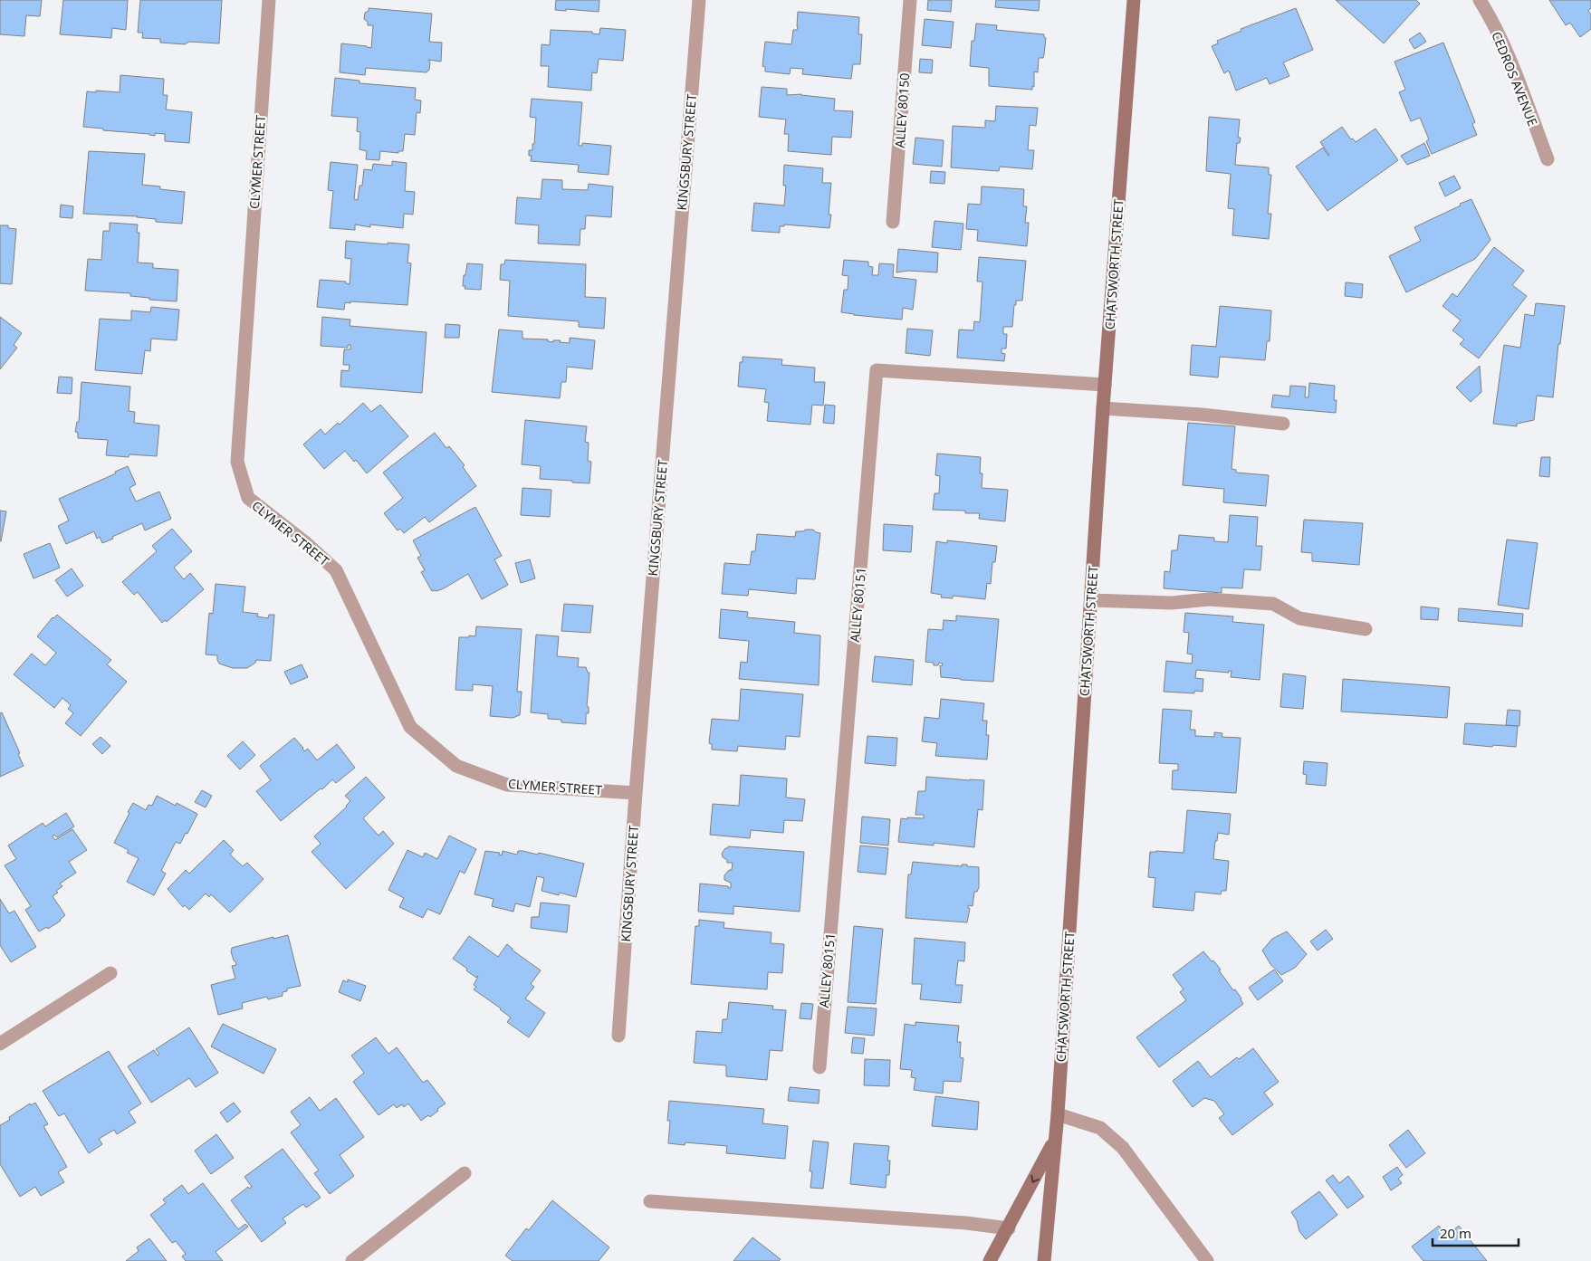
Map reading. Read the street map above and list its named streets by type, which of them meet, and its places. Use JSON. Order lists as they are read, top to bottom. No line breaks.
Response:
{"streets":{"main road":["CHATSWORTH STREET"],"street":["CEDROS AVENUE","ALLEY 80150","KINGSBURY STREET","CLYMER STREET","ALLEY 80151"]},"crossings":[["KINGSBURY STREET","CLYMER STREET"],["CHATSWORTH STREET","ALLEY 80151"]],"scale_bar":"20 m"}
